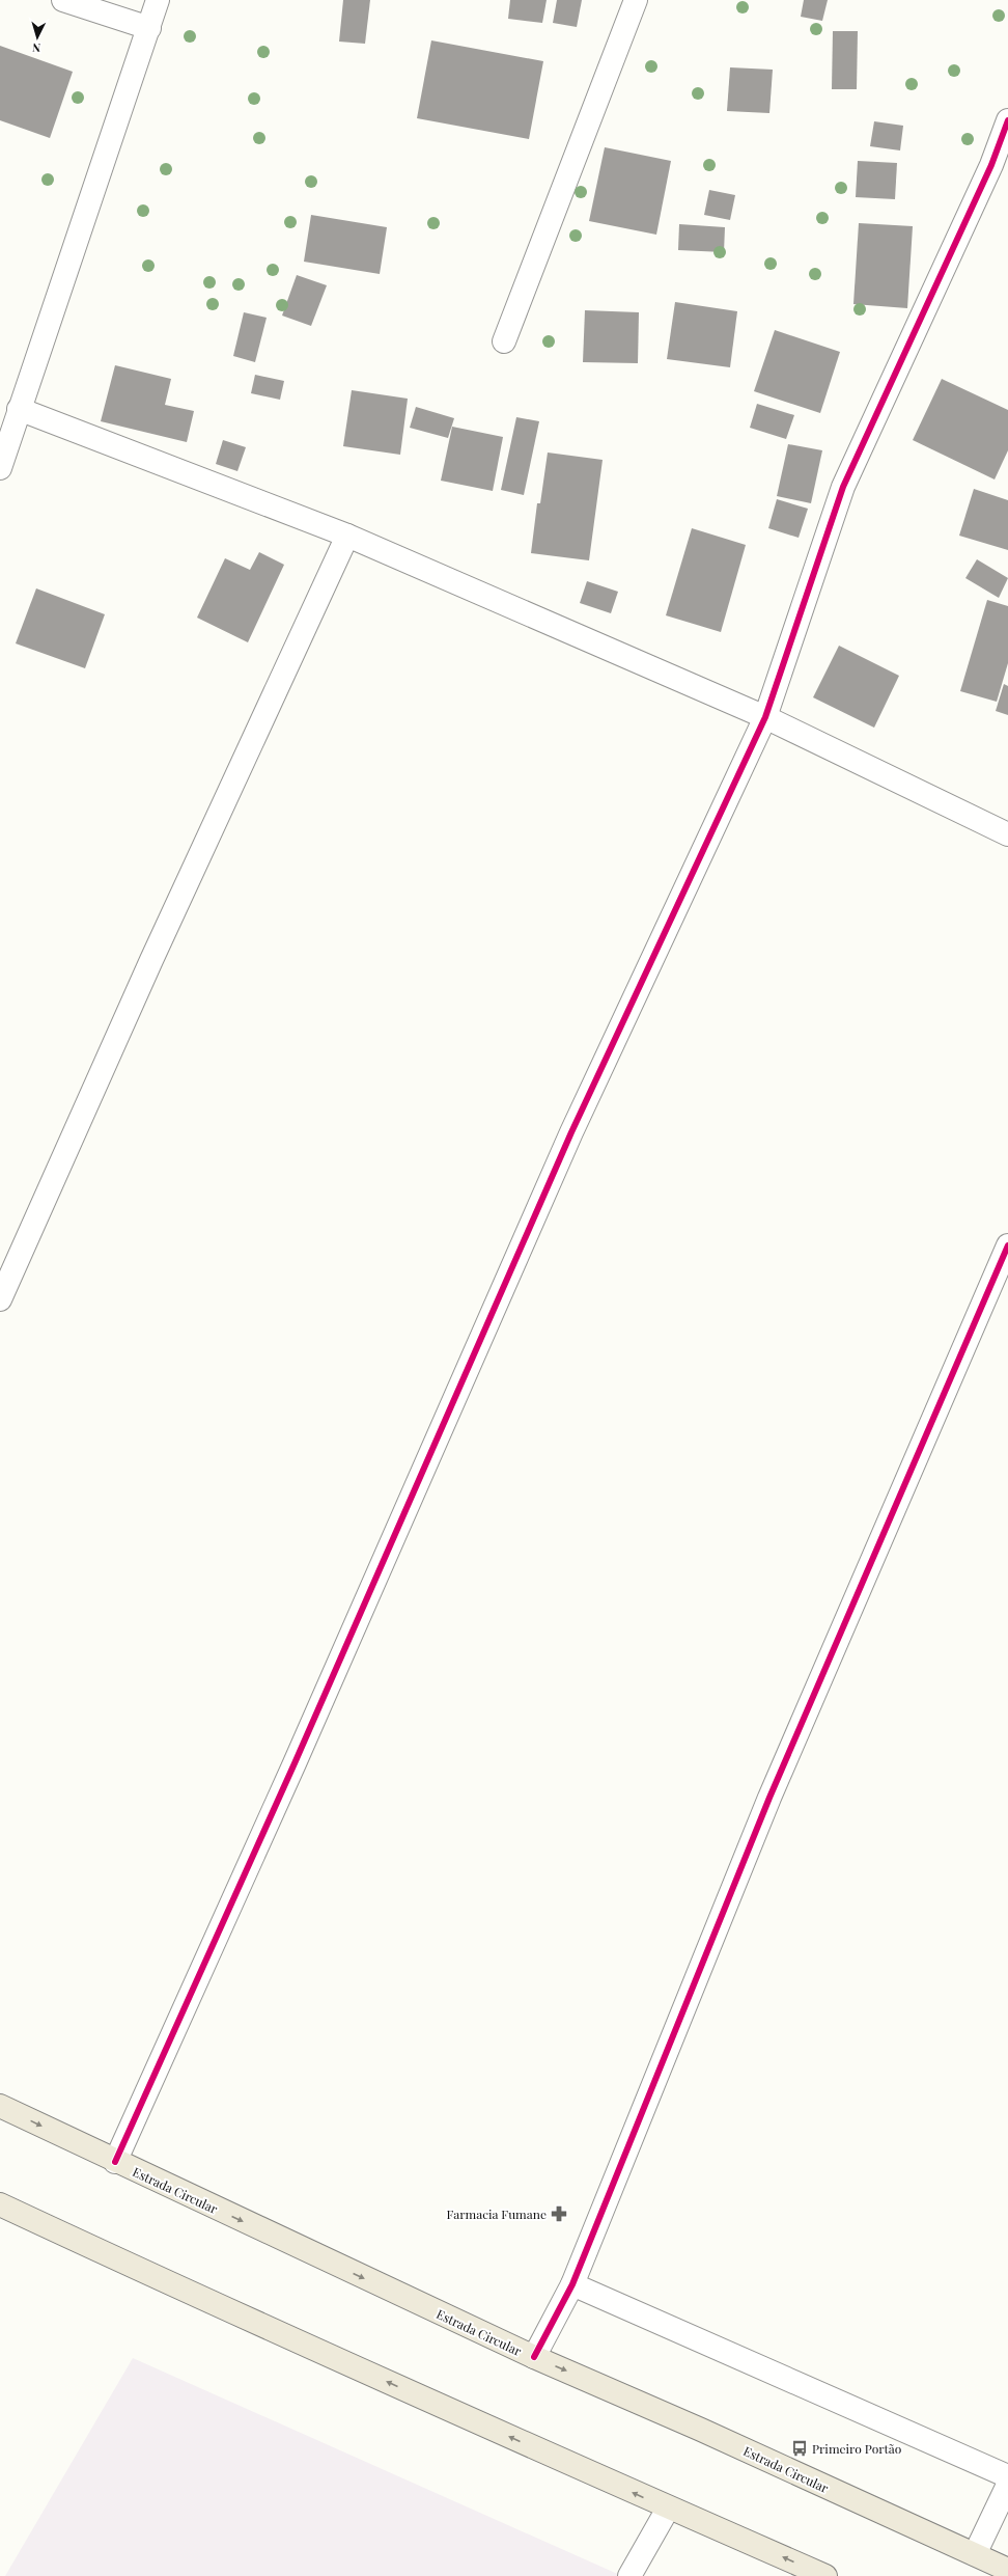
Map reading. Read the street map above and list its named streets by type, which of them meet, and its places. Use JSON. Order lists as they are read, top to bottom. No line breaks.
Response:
{"streets":{"main road":["Estrada Circular"]},"places":{"pharmacy":["Farmacia Fumane"],"bus stop":["Primeiro Portão"]},"north":"bottom"}
